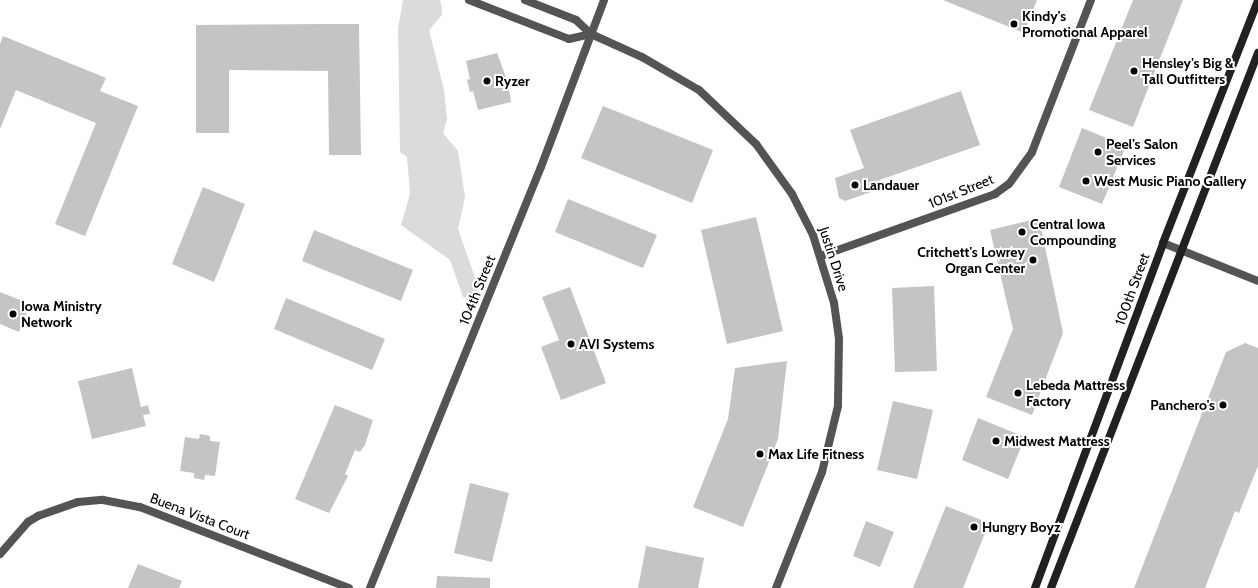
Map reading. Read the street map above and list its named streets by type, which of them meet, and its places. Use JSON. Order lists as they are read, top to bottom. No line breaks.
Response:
{"streets":{"main road":["100th Street"],"street":["101st Street","Justin Drive","104th Street","Buena Vista Court"]},"crossings":[["101st Street","Justin Drive"],["Justin Drive","104th Street"]],"places":["Kindy's Promotional Apparel","Hensley's Big & Tall Outfitters","Ryzer","Peel's Salon Services","West Music Piano Gallery","Landauer","Central Iowa Compounding","Critchett's Lowrey Organ Center","Iowa Ministry Network","AVI Systems","Lebeda Mattress Factory","Panchero's","Midwest Mattress","Max Life Fitness","Hungry Boyz"]}
